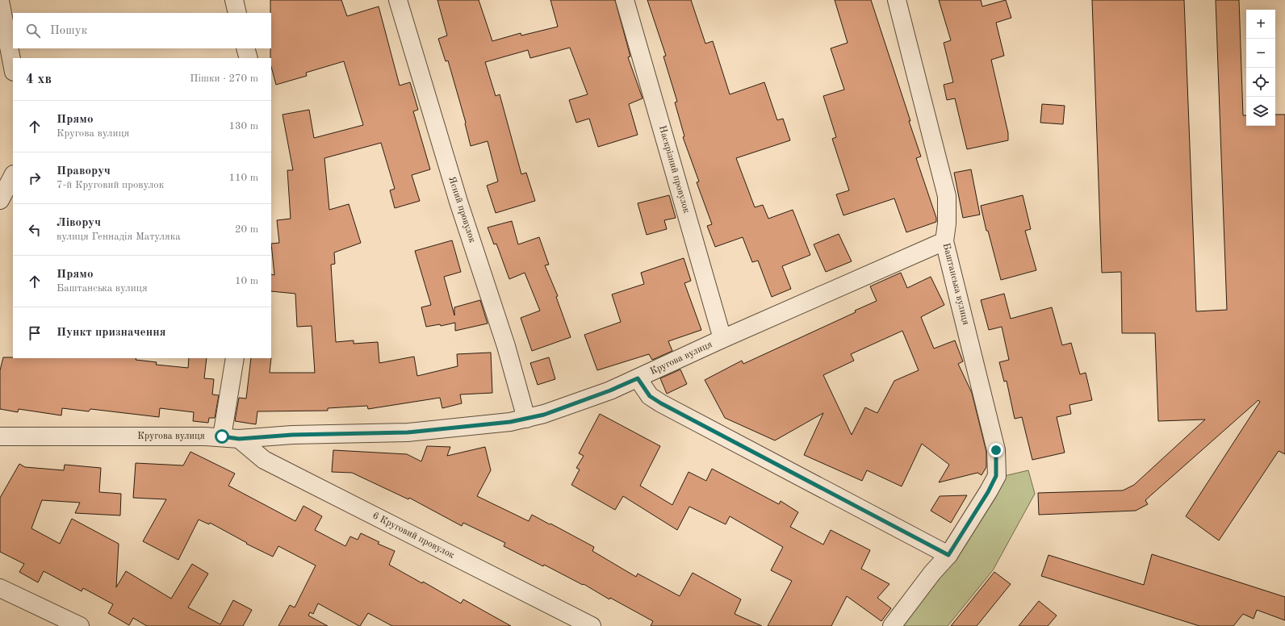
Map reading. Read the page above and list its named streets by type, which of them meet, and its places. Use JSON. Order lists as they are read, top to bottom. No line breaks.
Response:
{"streets":{"street":["Наскрізний провулок","Ясний провулок","Баштанська вулиця","Кругова вулиця","6 Круговий провулок"]},"crossings":[["Наскрізний провулок","Кругова вулиця"],["Ясний провулок","Кругова вулиця"],["Баштанська вулиця","Кругова вулиця"],["Кругова вулиця","6 Круговий провулок"]],"page":{"map_buttons":["+","−"],"search":"Пошук","heading":["4 хв","Пішки · 270 m"],"list":[["Прямо","Кругова вулиця","130 m"],["Праворуч","7-й Круговий провулок","110 m"],["Ліворуч","вулиця Геннадія Матуляка","20 m"],["Прямо","Баштанська вулиця","10 m"],"Пункт призначення"]}}
